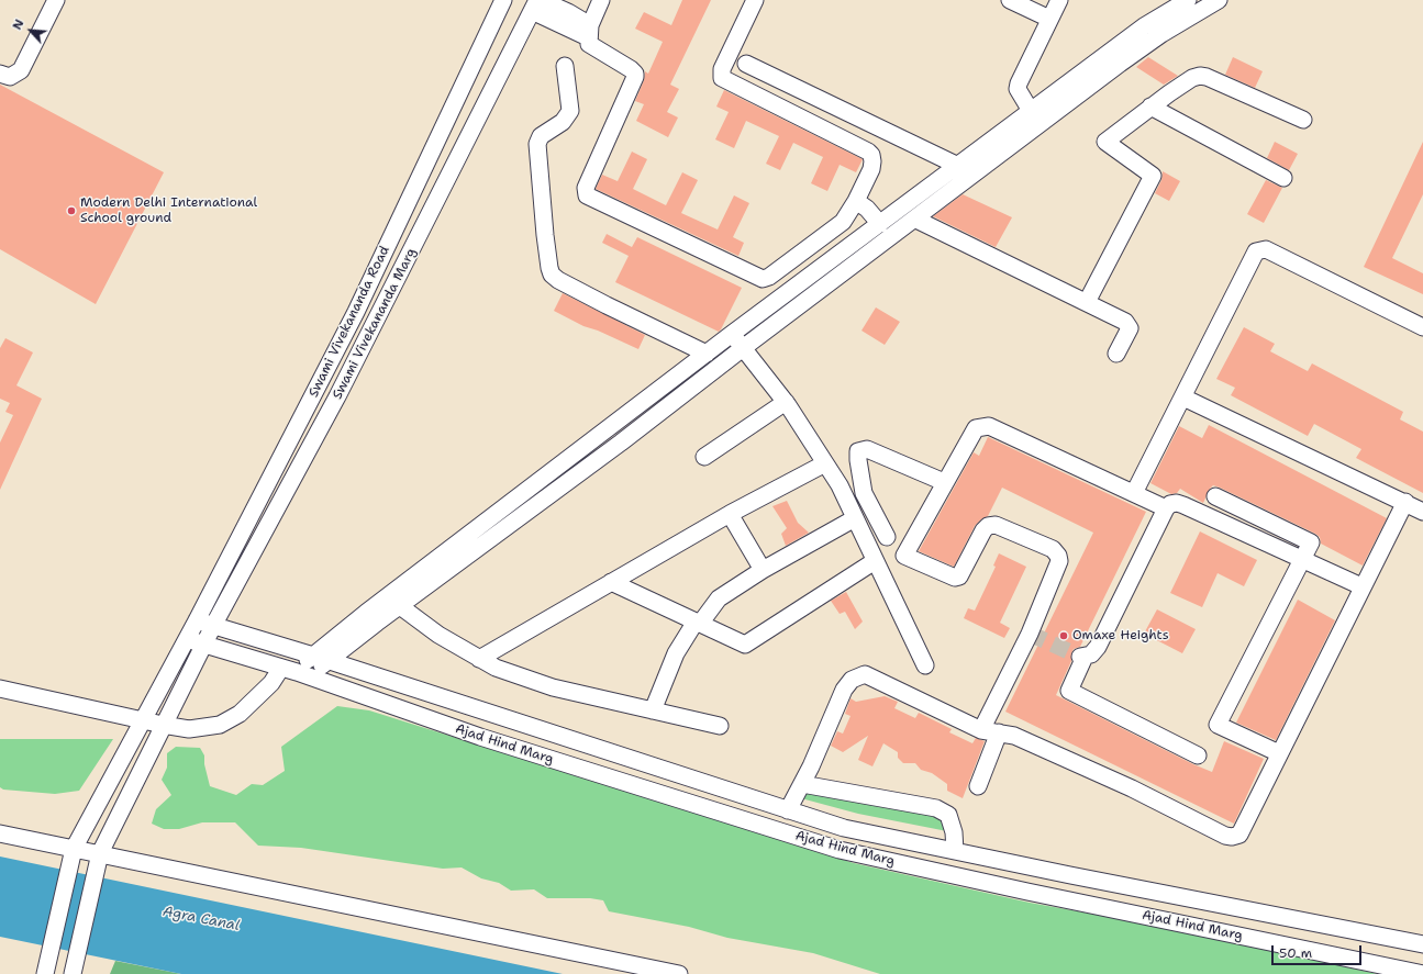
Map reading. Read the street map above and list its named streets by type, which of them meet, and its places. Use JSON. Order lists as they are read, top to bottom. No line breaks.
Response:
{"streets":{"street":["Swami Vivekananda Road","Swami Vivekananda Marg","Ajad Hind Marg"]},"crossings":[["Swami Vivekananda Road","Ajad Hind Marg"],["Swami Vivekananda Marg","Ajad Hind Marg"]],"water":["Agra Canal"],"places":["Modern Delhi International School ground","Omaxe Heights"],"scale_bar":"50 m","north":"top left"}
